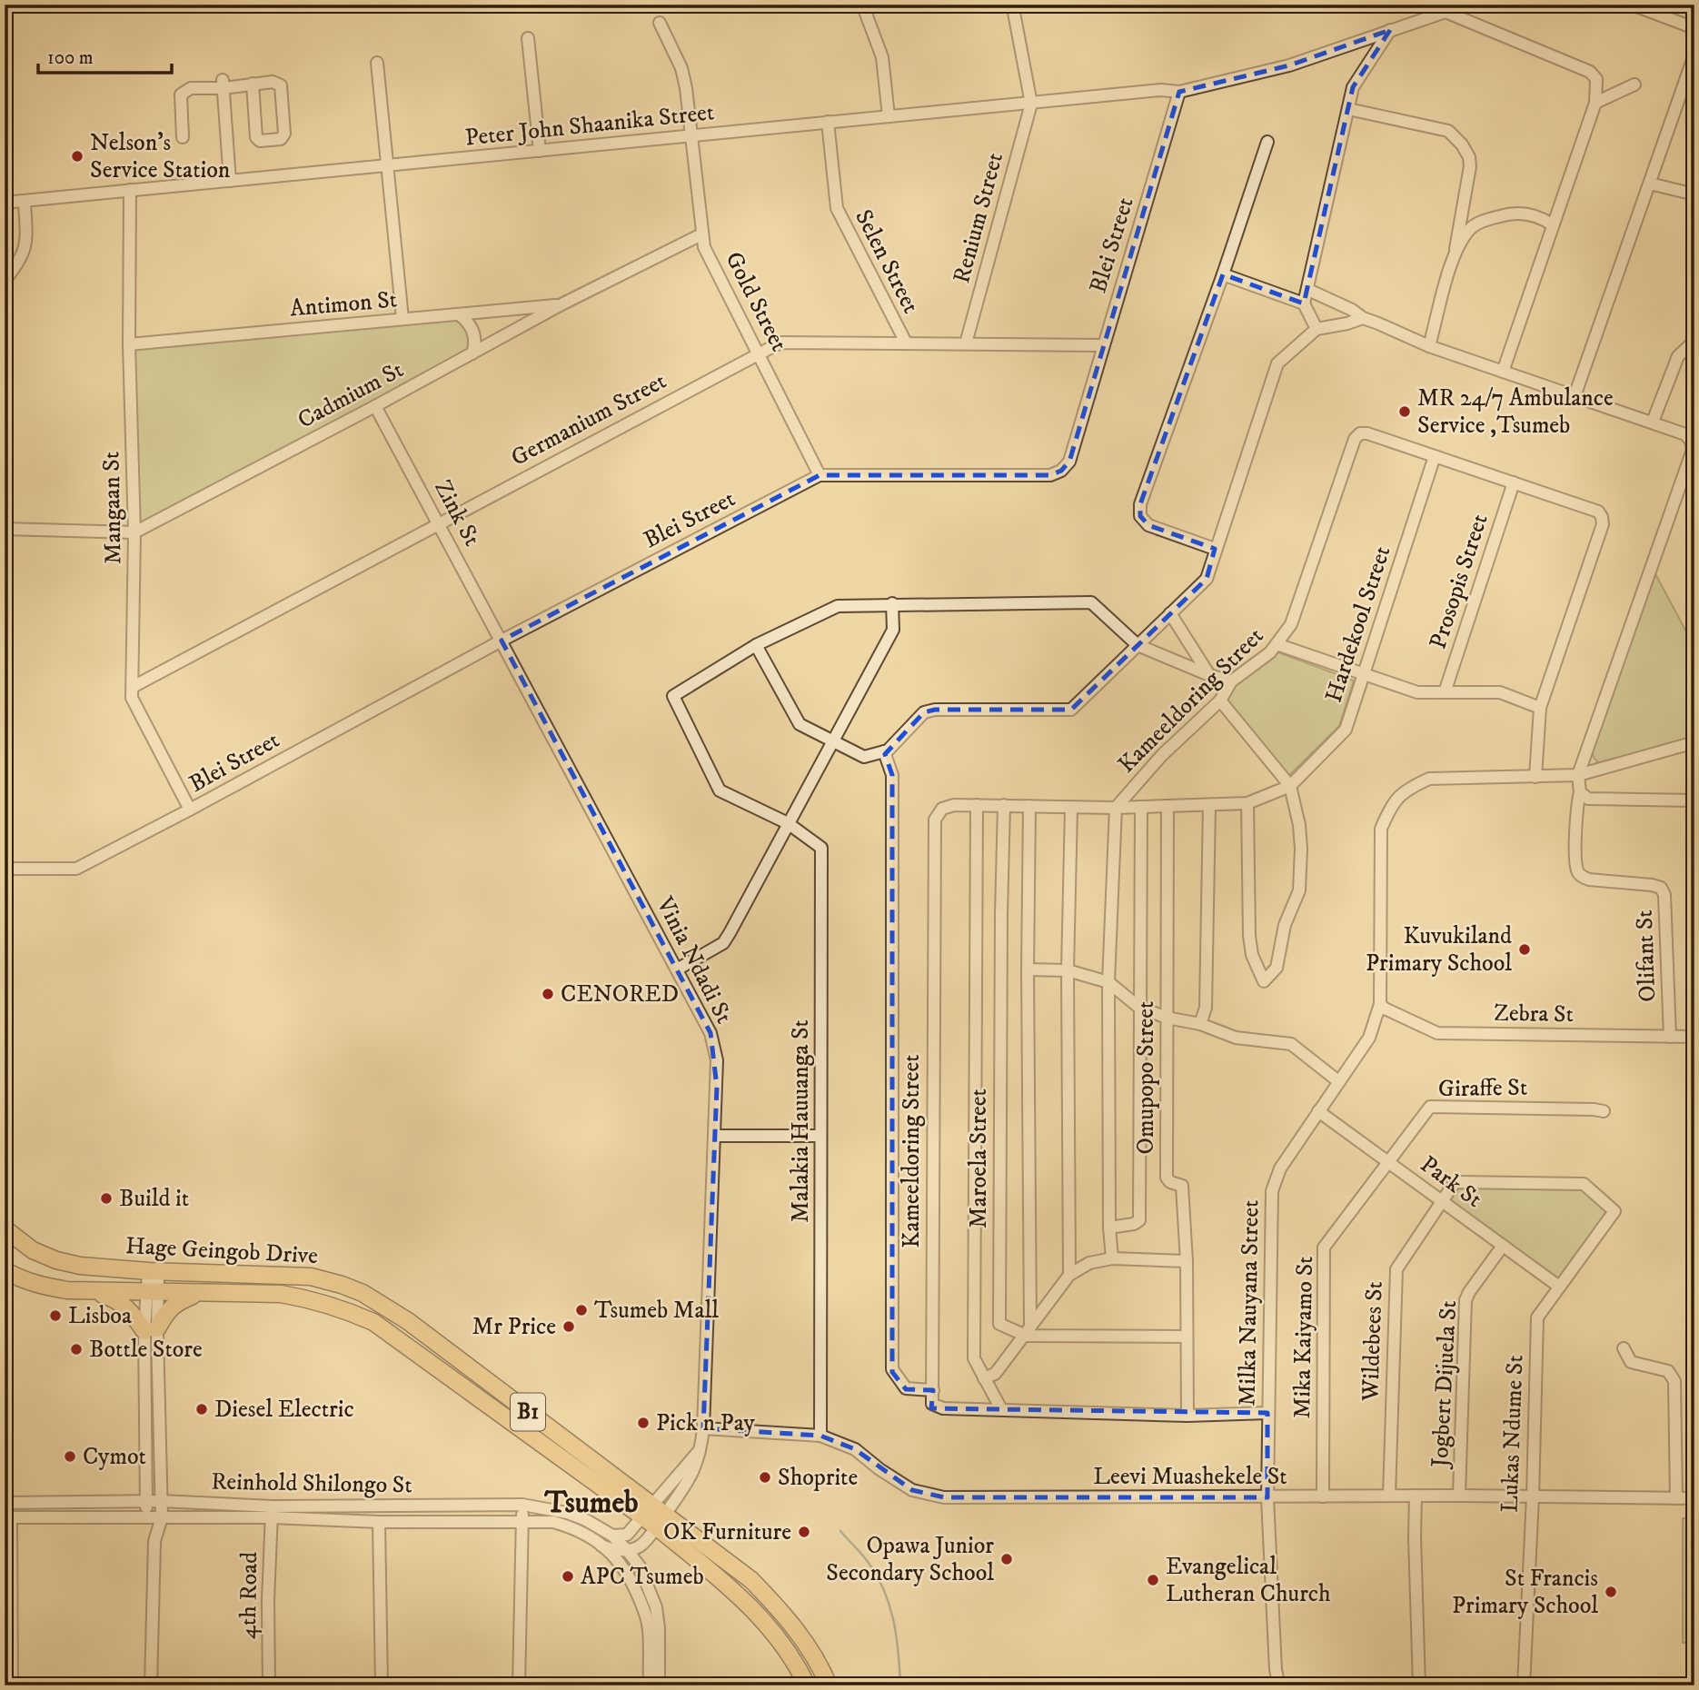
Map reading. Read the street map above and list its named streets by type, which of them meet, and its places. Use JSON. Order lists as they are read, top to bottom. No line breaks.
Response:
{"streets":{"highway":["Hage Geingob Drive","B1"],"street":["Peter John Shaanika Street","Renium Street","Blei Street","Selen Street","Gold Street","Antimon St","Cadmium St","Germanium Street","Mangaan St","Zink St","Prosopis Street","Hardekool Street","Kameeldoring Street","Olifant St","Vinia Ndadi St","Zebra St","Omupopo Street","Giraffe St","Malakia Hauuanga St","Maroela Street","Park St","Milka Nauyana Street","Mika Kaiyamo St","Wildebees St","Jogbert Dijuela St","Lukas Ndume St","Leevi Muashekele St","Reinhold Shilongo St","4th Road"]},"crossings":[["Peter John Shaanika Street","Renium Street"],["Peter John Shaanika Street","Blei Street"],["Peter John Shaanika Street","Selen Street"],["Peter John Shaanika Street","Gold Street"],["Peter John Shaanika Street","Mangaan St"],["Renium Street","Germanium Street"],["Blei Street","Gold Street"],["Blei Street","Germanium Street"],["Blei Street","Mangaan St"],["Blei Street","Zink St"],["Blei Street","Vinia Ndadi St"],["Selen Street","Germanium Street"],["Gold Street","Cadmium St"],["Gold Street","Germanium Street"],["Antimon St","Cadmium St"],["Antimon St","Mangaan St"],["Cadmium St","Mangaan St"],["Cadmium St","Zink St"],["Germanium Street","Mangaan St"],["Germanium Street","Zink St"],["Zink St","Vinia Ndadi St"],["Prosopis Street","Kameeldoring Street"],["Hardekool Street","Kameeldoring Street"],["Kameeldoring Street","Maroela Street"],["Kameeldoring Street","Milka Nauyana Street"],["Olifant St","Zebra St"],["Vinia Ndadi St","Hage Geingob Drive"],["Vinia Ndadi St","Leevi Muashekele St"],["Zebra St","Milka Nauyana Street"],["Giraffe St","Park St"],["Giraffe St","Mika Kaiyamo St"],["Malakia Hauuanga St","Leevi Muashekele St"],["Park St","Milka Nauyana Street"],["Park St","Mika Kaiyamo St"],["Park St","Wildebees St"],["Park St","Jogbert Dijuela St"],["Park St","Lukas Ndume St"],["Milka Nauyana Street","Leevi Muashekele St"],["Mika Kaiyamo St","Leevi Muashekele St"],["Wildebees St","Lukas Ndume St"],["Wildebees St","Leevi Muashekele St"],["Jogbert Dijuela St","Leevi Muashekele St"],["Lukas Ndume St","Leevi Muashekele St"],["Reinhold Shilongo St","4th Road"]],"districts":["Tsumeb"],"places":["Nelson's Service Station","MR 24/7 Ambulance Service ,Tsumeb","Kuvukiland Primary School","CENORED","Build it","Tsumeb Mall","Lisboa","Mr Price","Bottle Store","Diesel Electric","Pick n Pay","Cymot","Shoprite","OK Furniture","Opawa Junior Secondary School","APC Tsumeb","Evangelical Lutheran Church","St Francis Primary School"],"scale_bar":"100 m"}
